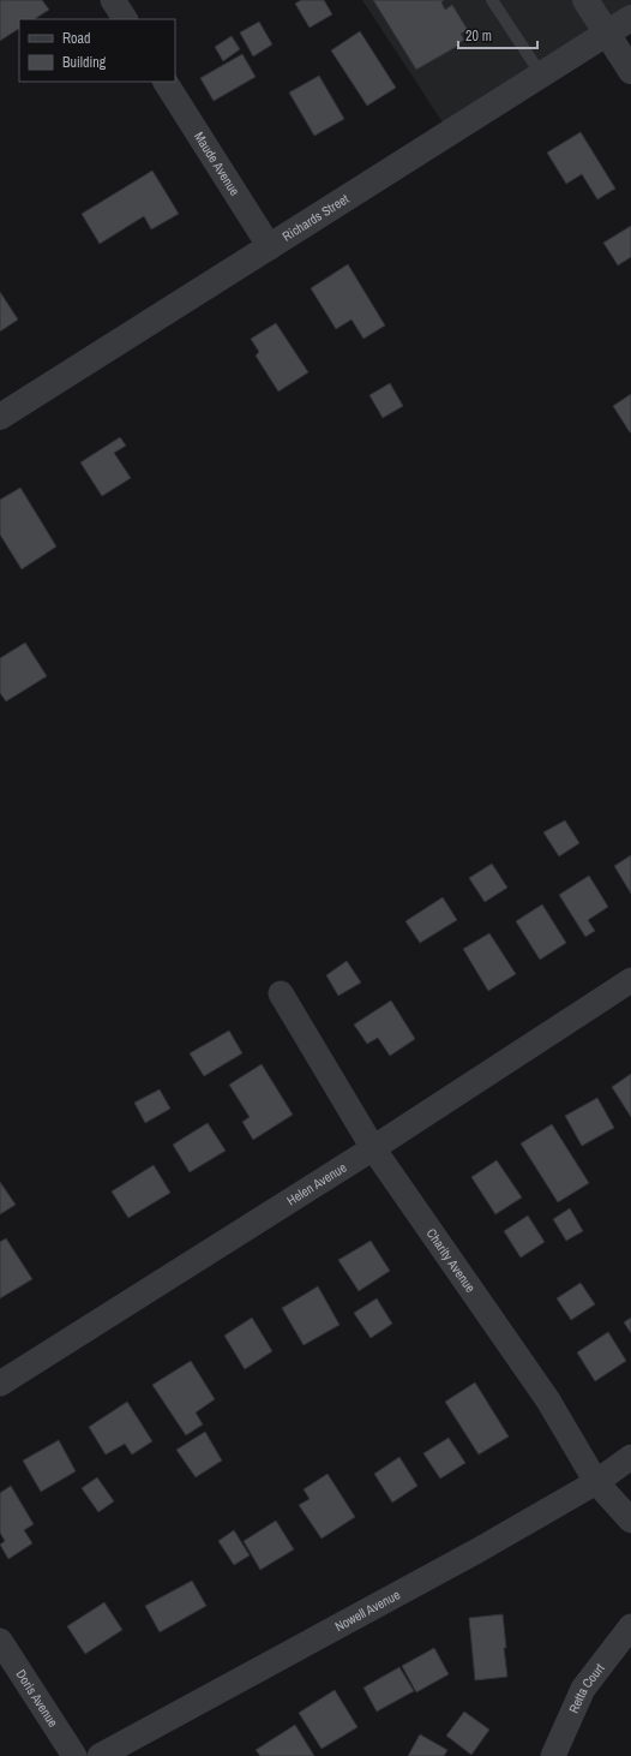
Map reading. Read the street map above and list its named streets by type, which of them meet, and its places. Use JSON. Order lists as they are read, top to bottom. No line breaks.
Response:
{"streets":{"street":["Maude Avenue","Richards Street","Helen Avenue","Charity Avenue","Nowell Avenue","Retta Court","Doris Avenue"]},"crossings":[["Maude Avenue","Richards Street"],["Helen Avenue","Charity Avenue"],["Charity Avenue","Nowell Avenue"]],"legend":["Road","Building"],"scale_bar":"20 m"}
